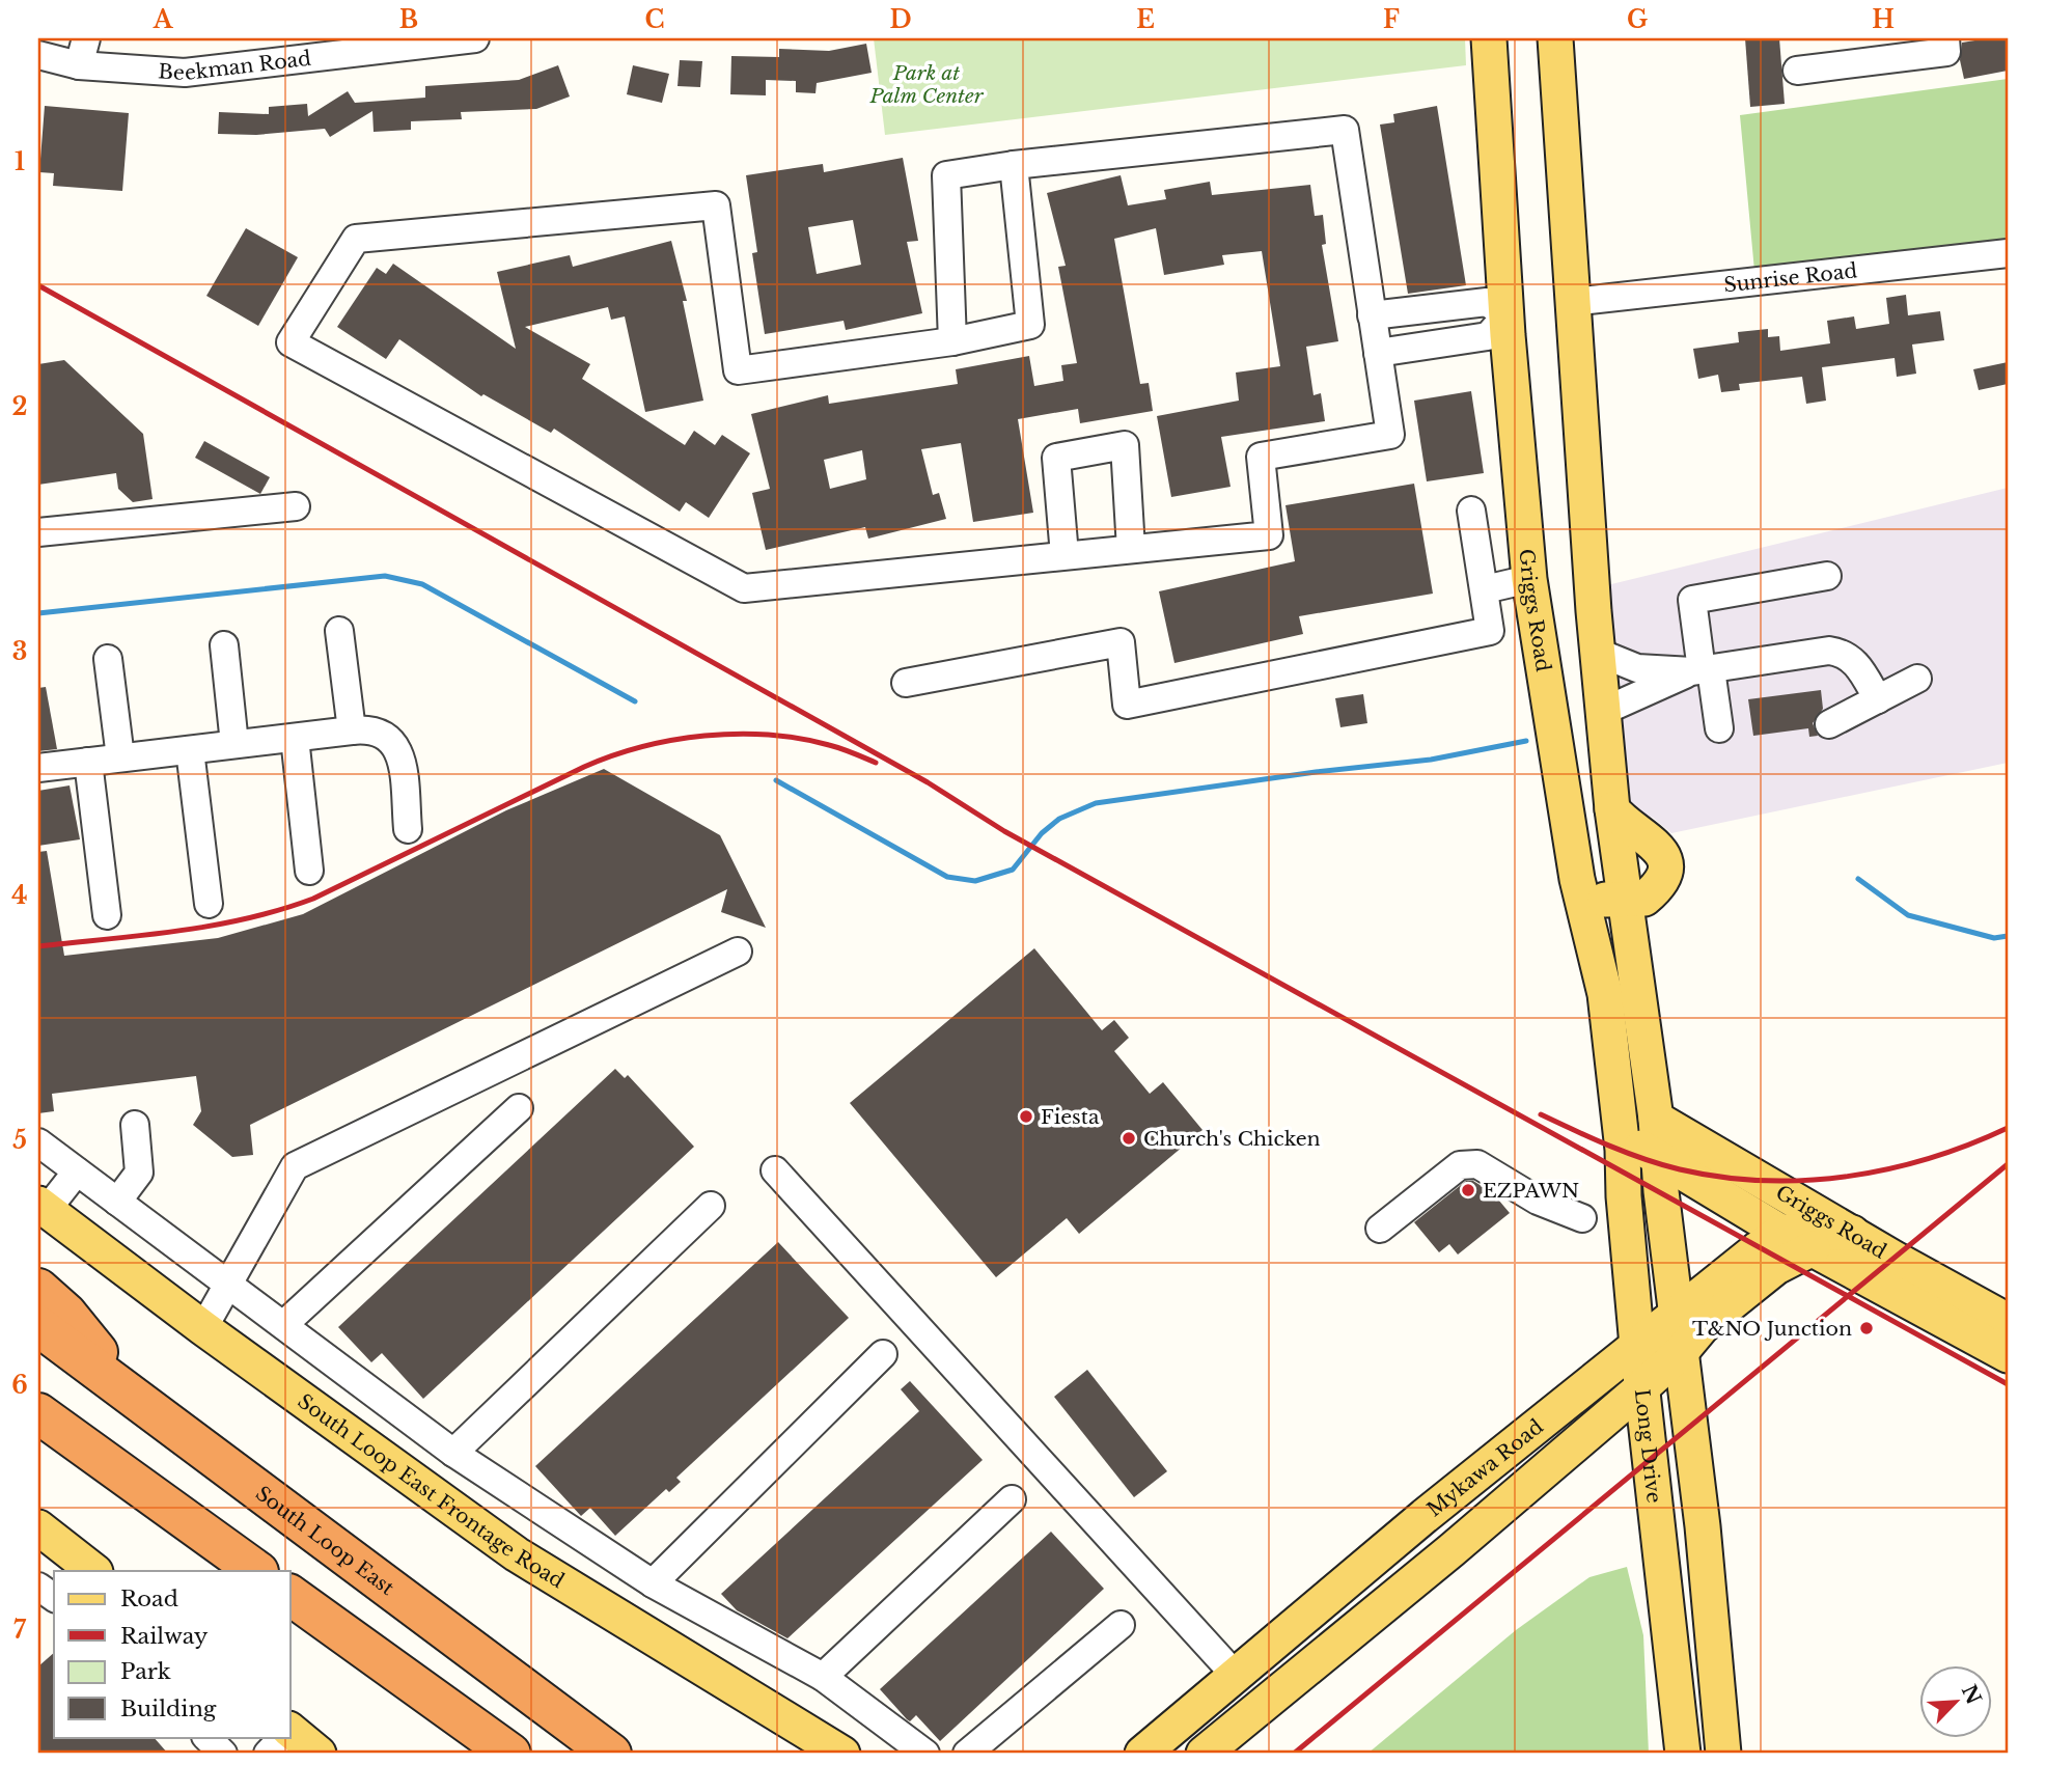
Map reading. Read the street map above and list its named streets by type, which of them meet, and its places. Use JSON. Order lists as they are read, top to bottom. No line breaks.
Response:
{"streets":{"highway":["South Loop East"],"main road":["Griggs Road","Long Drive","Mykawa Road","South Loop East Frontage Road"],"street":["Beekman Road","Sunrise Road"]},"crossings":[["Griggs Road","Long Drive"],["Griggs Road","Mykawa Road"],["Long Drive","Mykawa Road"]],"parks":["Park at Palm Center"],"places":["Fiesta","Church's Chicken","EZPAWN","T&NO Junction"],"legend":["Road","Railway","Park","Building"],"north":"top right","grid":{"columns":["A","B","C","D","E","F","G","H"],"rows":["1","2","3","4","5","6","7"]}}
